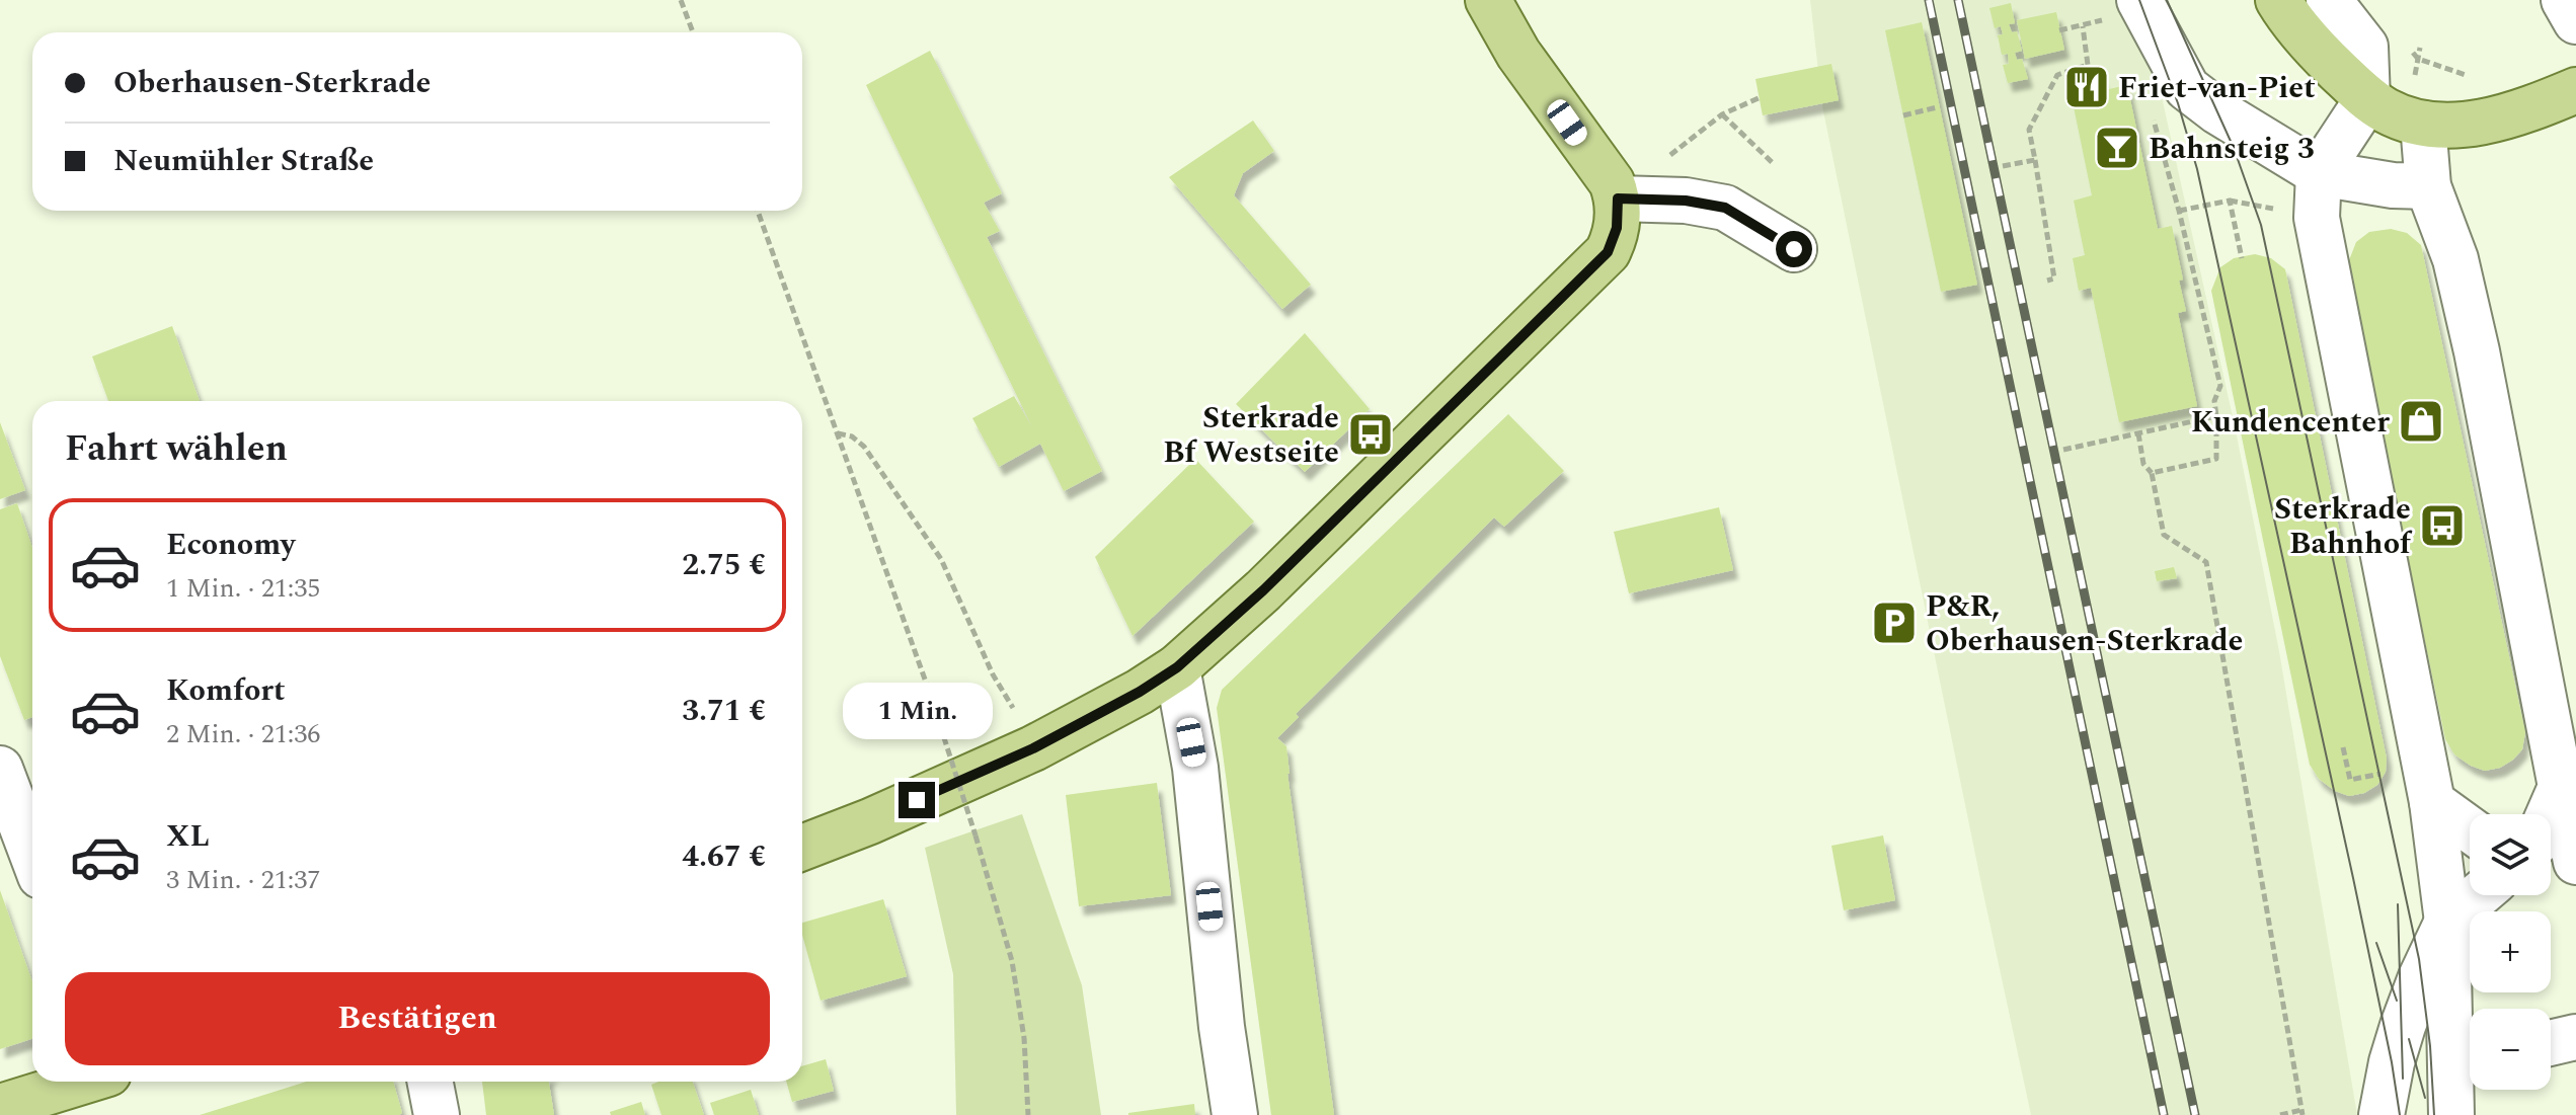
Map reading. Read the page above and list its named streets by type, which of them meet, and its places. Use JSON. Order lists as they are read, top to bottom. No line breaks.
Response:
{"places":{"restaurant":["Friet-van-Piet"],"bar":["Bahnsteig 3"],"shop":["Kundencenter"],"bus stop":["Sterkrade Bf Westseite","Sterkrade Bahnhof"],"parking":["P&R, Oberhausen-Sterkrade"]},"page":{"banner":["Oberhausen-Sterkrade","Neumühler Straße"],"heading":"Fahrt wählen","list":[{"name":"Economy","note":"1 Min. · 21:35","value":"2.75 €"},{"name":"Komfort","note":"2 Min. · 21:36","value":"3.71 €"},{"name":"XL","note":"3 Min. · 21:37","value":"4.67 €"}],"bubble":"1 Min.","map_buttons":["+","−"],"buttons":"Bestätigen"}}
